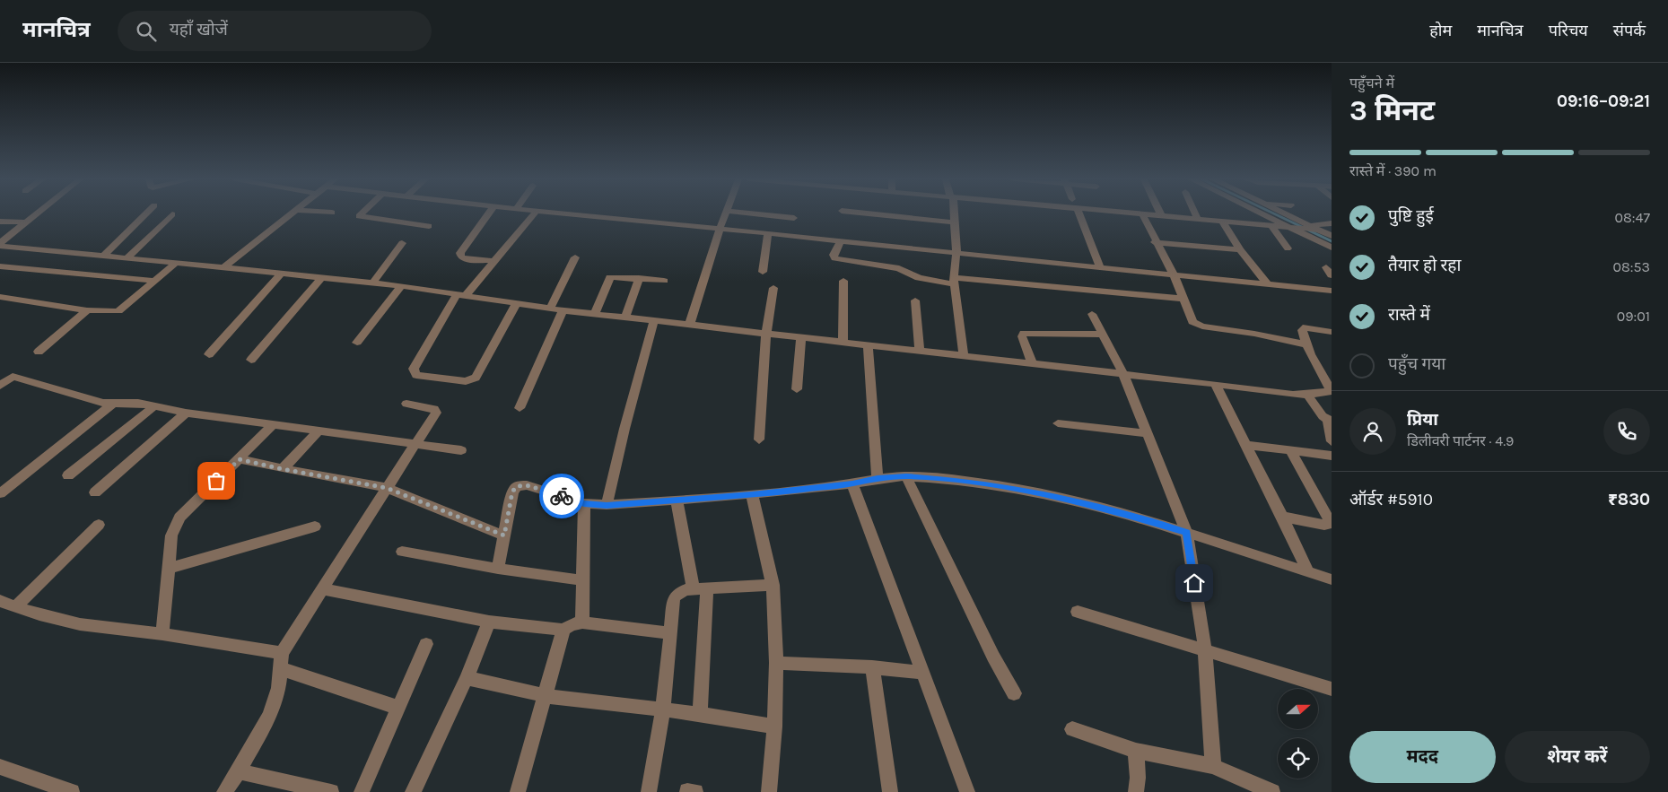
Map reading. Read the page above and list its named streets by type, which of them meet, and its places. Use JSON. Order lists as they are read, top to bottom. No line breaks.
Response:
{"north":"right","page":{"header":"मानचित्र","search":"यहाँ खोजें","nav":["होम","मानचित्र","परिचय","संपर्क"],"heading":["3 मिनट","पहुँचने में","09:16–09:21"],"panel":["प्रिया","डिलीवरी पार्टनर · 4.9","ऑर्डर #5910","₹830"],"bar":"रास्ते में · 390 m","list":[["पुष्टि हुई","08:47"],["तैयार हो रहा","08:53"],["रास्ते में","09:01"],"पहुँच गया"],"buttons":["मदद","शेयर करें"]}}
